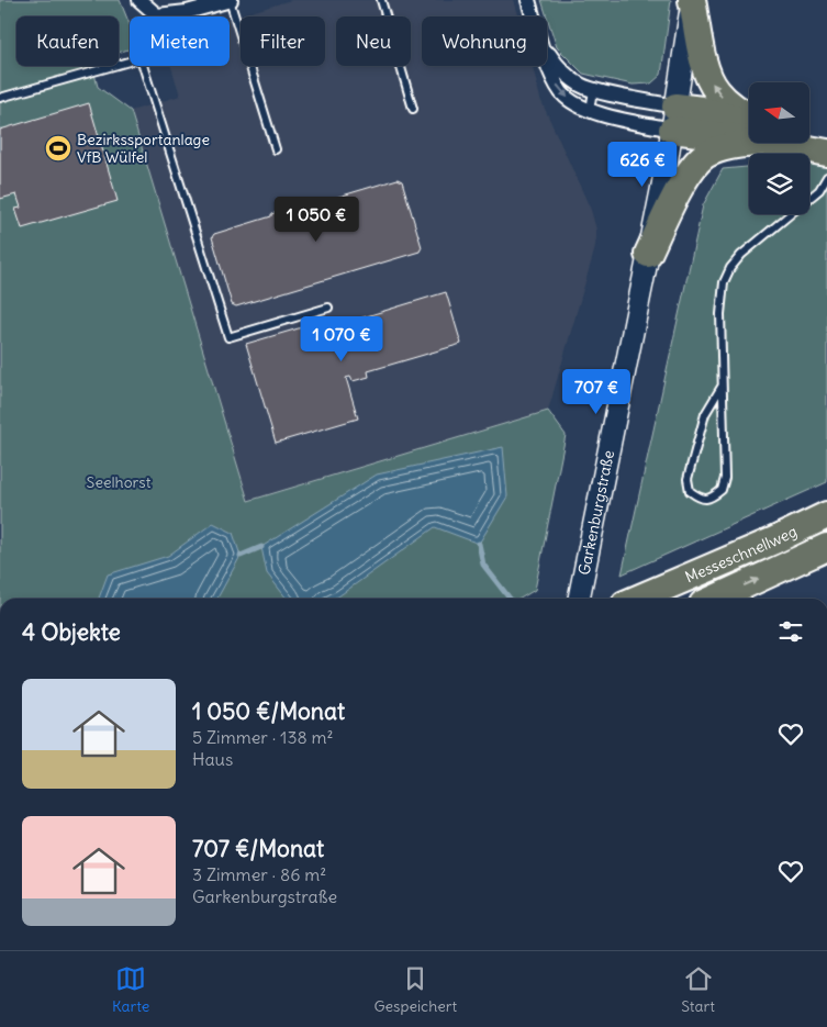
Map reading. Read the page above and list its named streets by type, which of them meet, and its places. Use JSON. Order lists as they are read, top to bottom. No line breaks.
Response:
{"streets":{"highway":["Messeschnellweg"],"main road":["Garkenburgstraße"]},"parks":["Seelhorst"],"places":{"sports":["Bezirkssportanlage VfB Wülfel"]},"north":"left","page":{"chip":["Kaufen","Mieten","Filter","Neu","Wohnung"],"price":["626 €","1 050 €","1 070 €","707 €"],"heading":"4 Objekte","list":[{"name":"1 050 €/Monat","note":"5 Zimmer · 138 m² · Haus"},{"name":"707 €/Monat","note":"3 Zimmer · 86 m² · Garkenburgstraße"}],"tabs":["Karte","Gespeichert","Start"]}}
